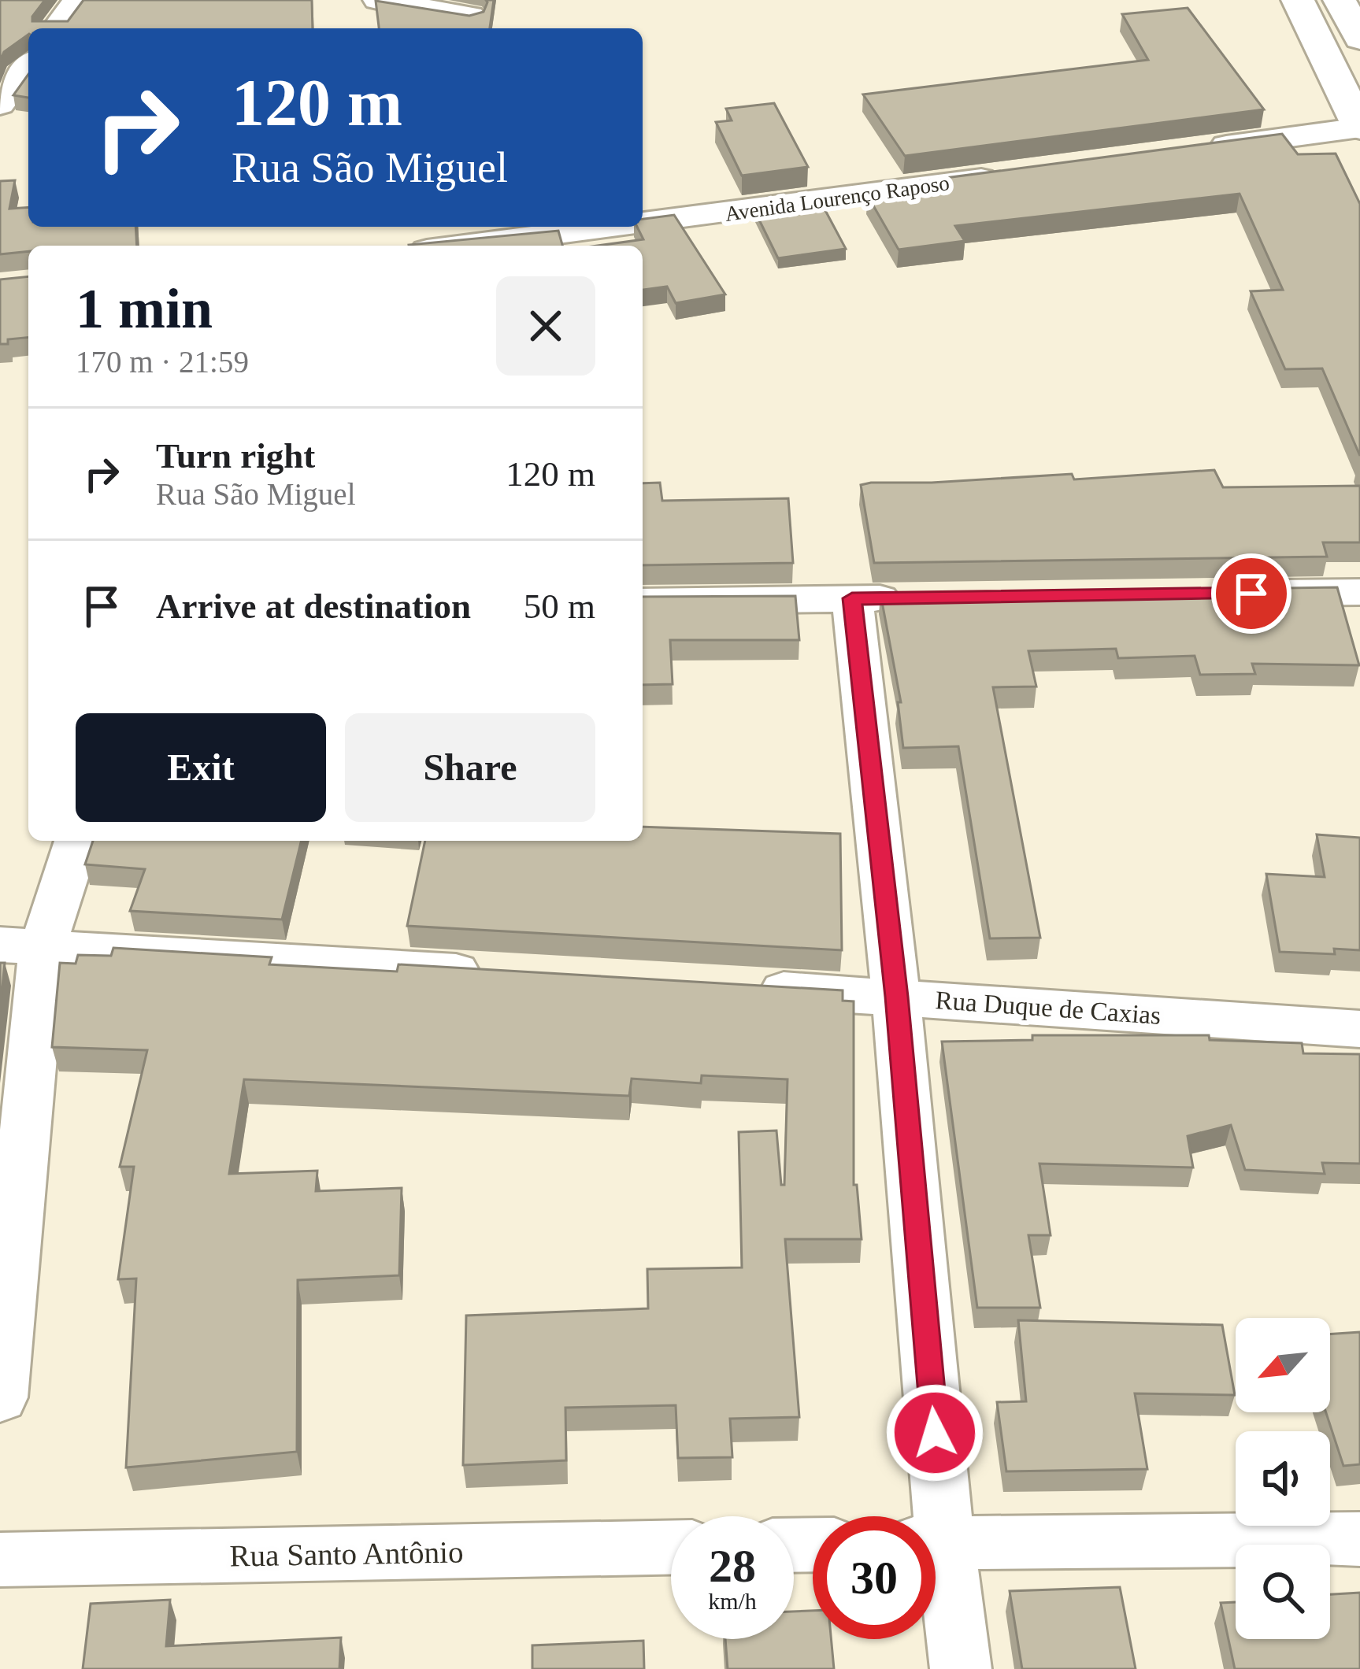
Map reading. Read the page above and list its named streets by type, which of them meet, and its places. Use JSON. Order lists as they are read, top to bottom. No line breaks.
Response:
{"streets":{"street":["Avenida Lourenço Raposo","Rua Duque de Caxias","Rua Santo Antônio"]},"north":"bottom left","page":{"turn":["120 m","Rua São Miguel"],"heading":["1 min","170 m · 21:59"],"list":[{"name":"Turn right","note":"Rua São Miguel","value":"120 m"},{"name":"Arrive at destination","value":"50 m"}],"buttons":["Exit","Share"],"speed":"28 km/h","limit":"30"}}
